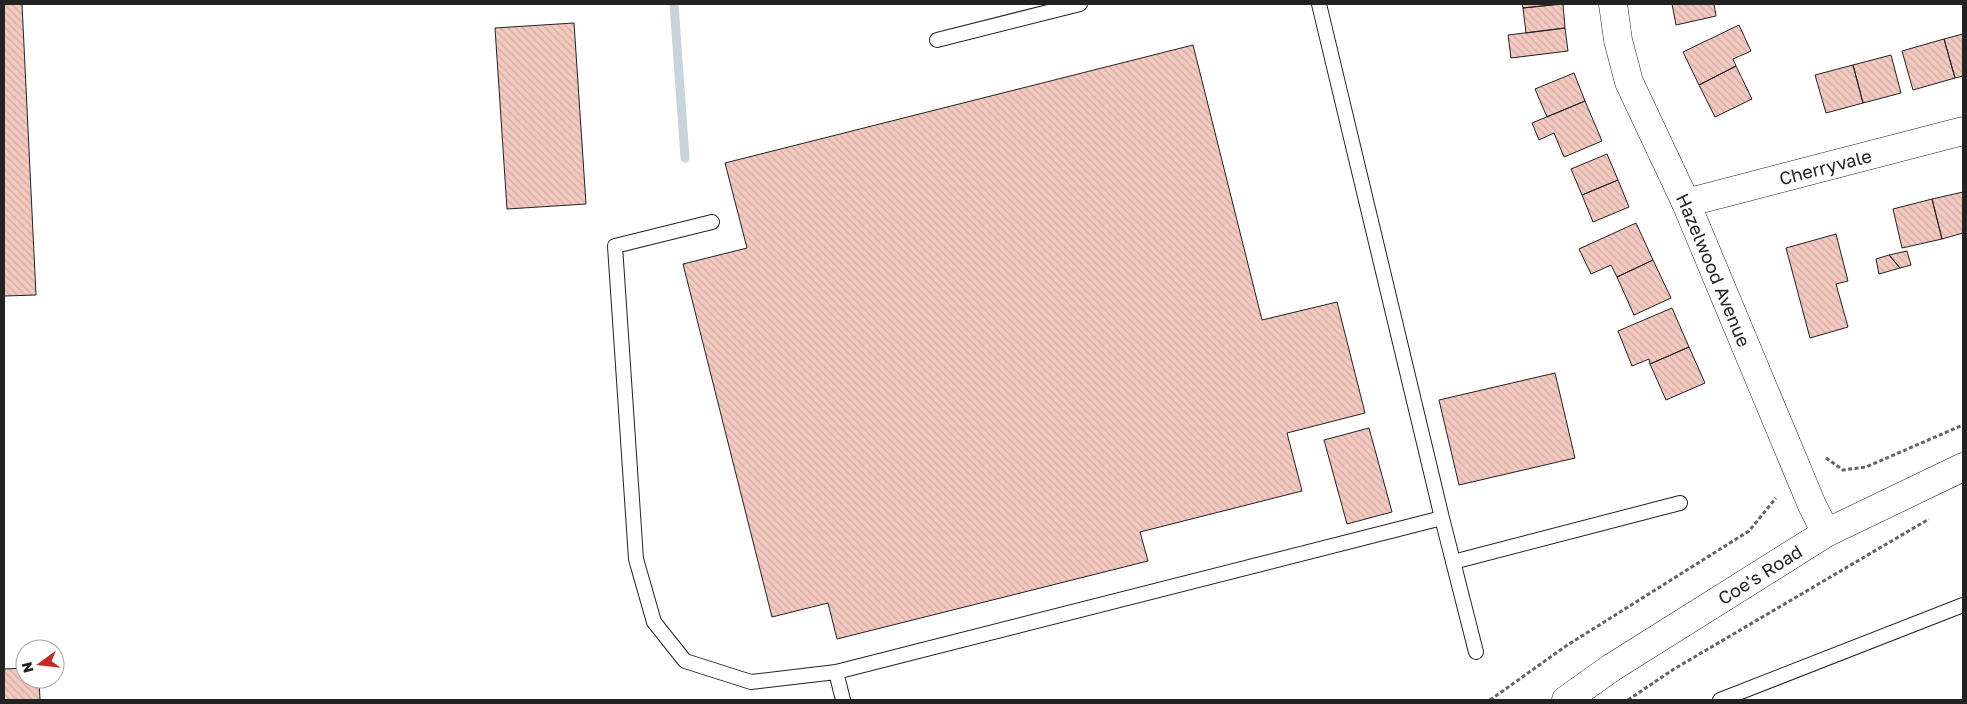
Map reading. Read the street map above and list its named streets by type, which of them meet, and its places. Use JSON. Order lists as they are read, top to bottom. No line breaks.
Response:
{"streets":{"street":["Cherryvale","Hazelwood Avenue","Coe's Road"]},"crossings":[["Cherryvale","Hazelwood Avenue"],["Hazelwood Avenue","Coe's Road"]],"north":"left"}
